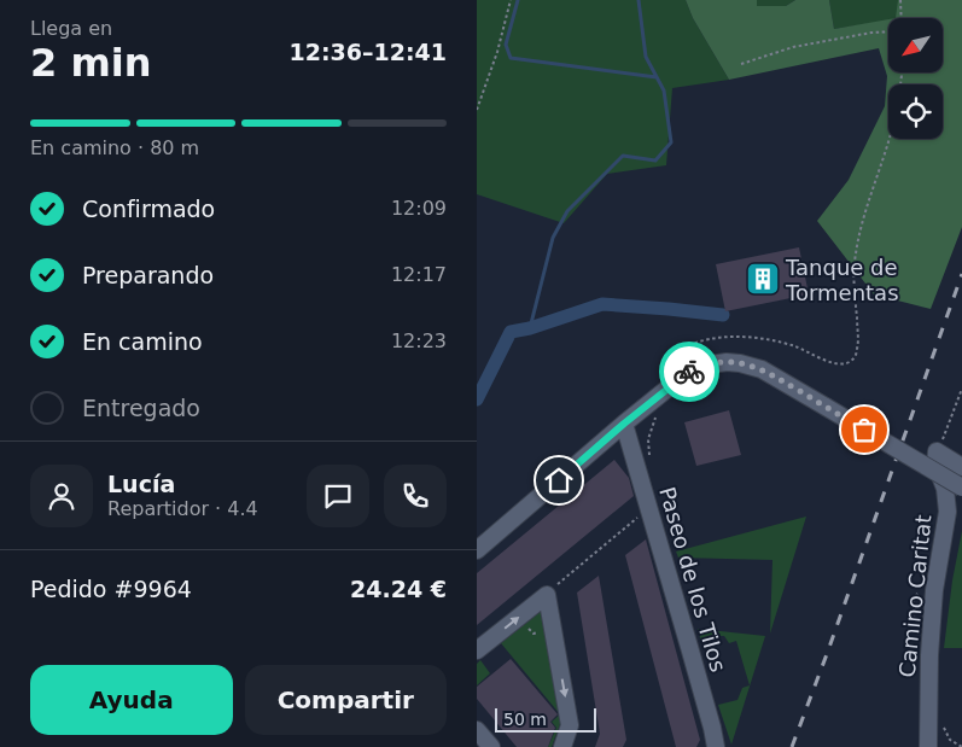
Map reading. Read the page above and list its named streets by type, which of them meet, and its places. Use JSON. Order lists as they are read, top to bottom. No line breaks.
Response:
{"streets":{"street":["Paseo de los Tilos","Camino Caritat"]},"places":{"building":["Tanque de Tormentas"]},"scale_bar":"50 m","north":"bottom left","page":{"heading":["2 min","Llega en","12:36–12:41"],"panel":["Lucía","Repartidor · 4.4","Pedido #9964","24.24 €"],"bar":"En camino · 80 m","list":[["Confirmado","12:09"],["Preparando","12:17"],["En camino","12:23"],"Entregado"],"buttons":["Ayuda","Compartir"],"scale":"50 m"}}
